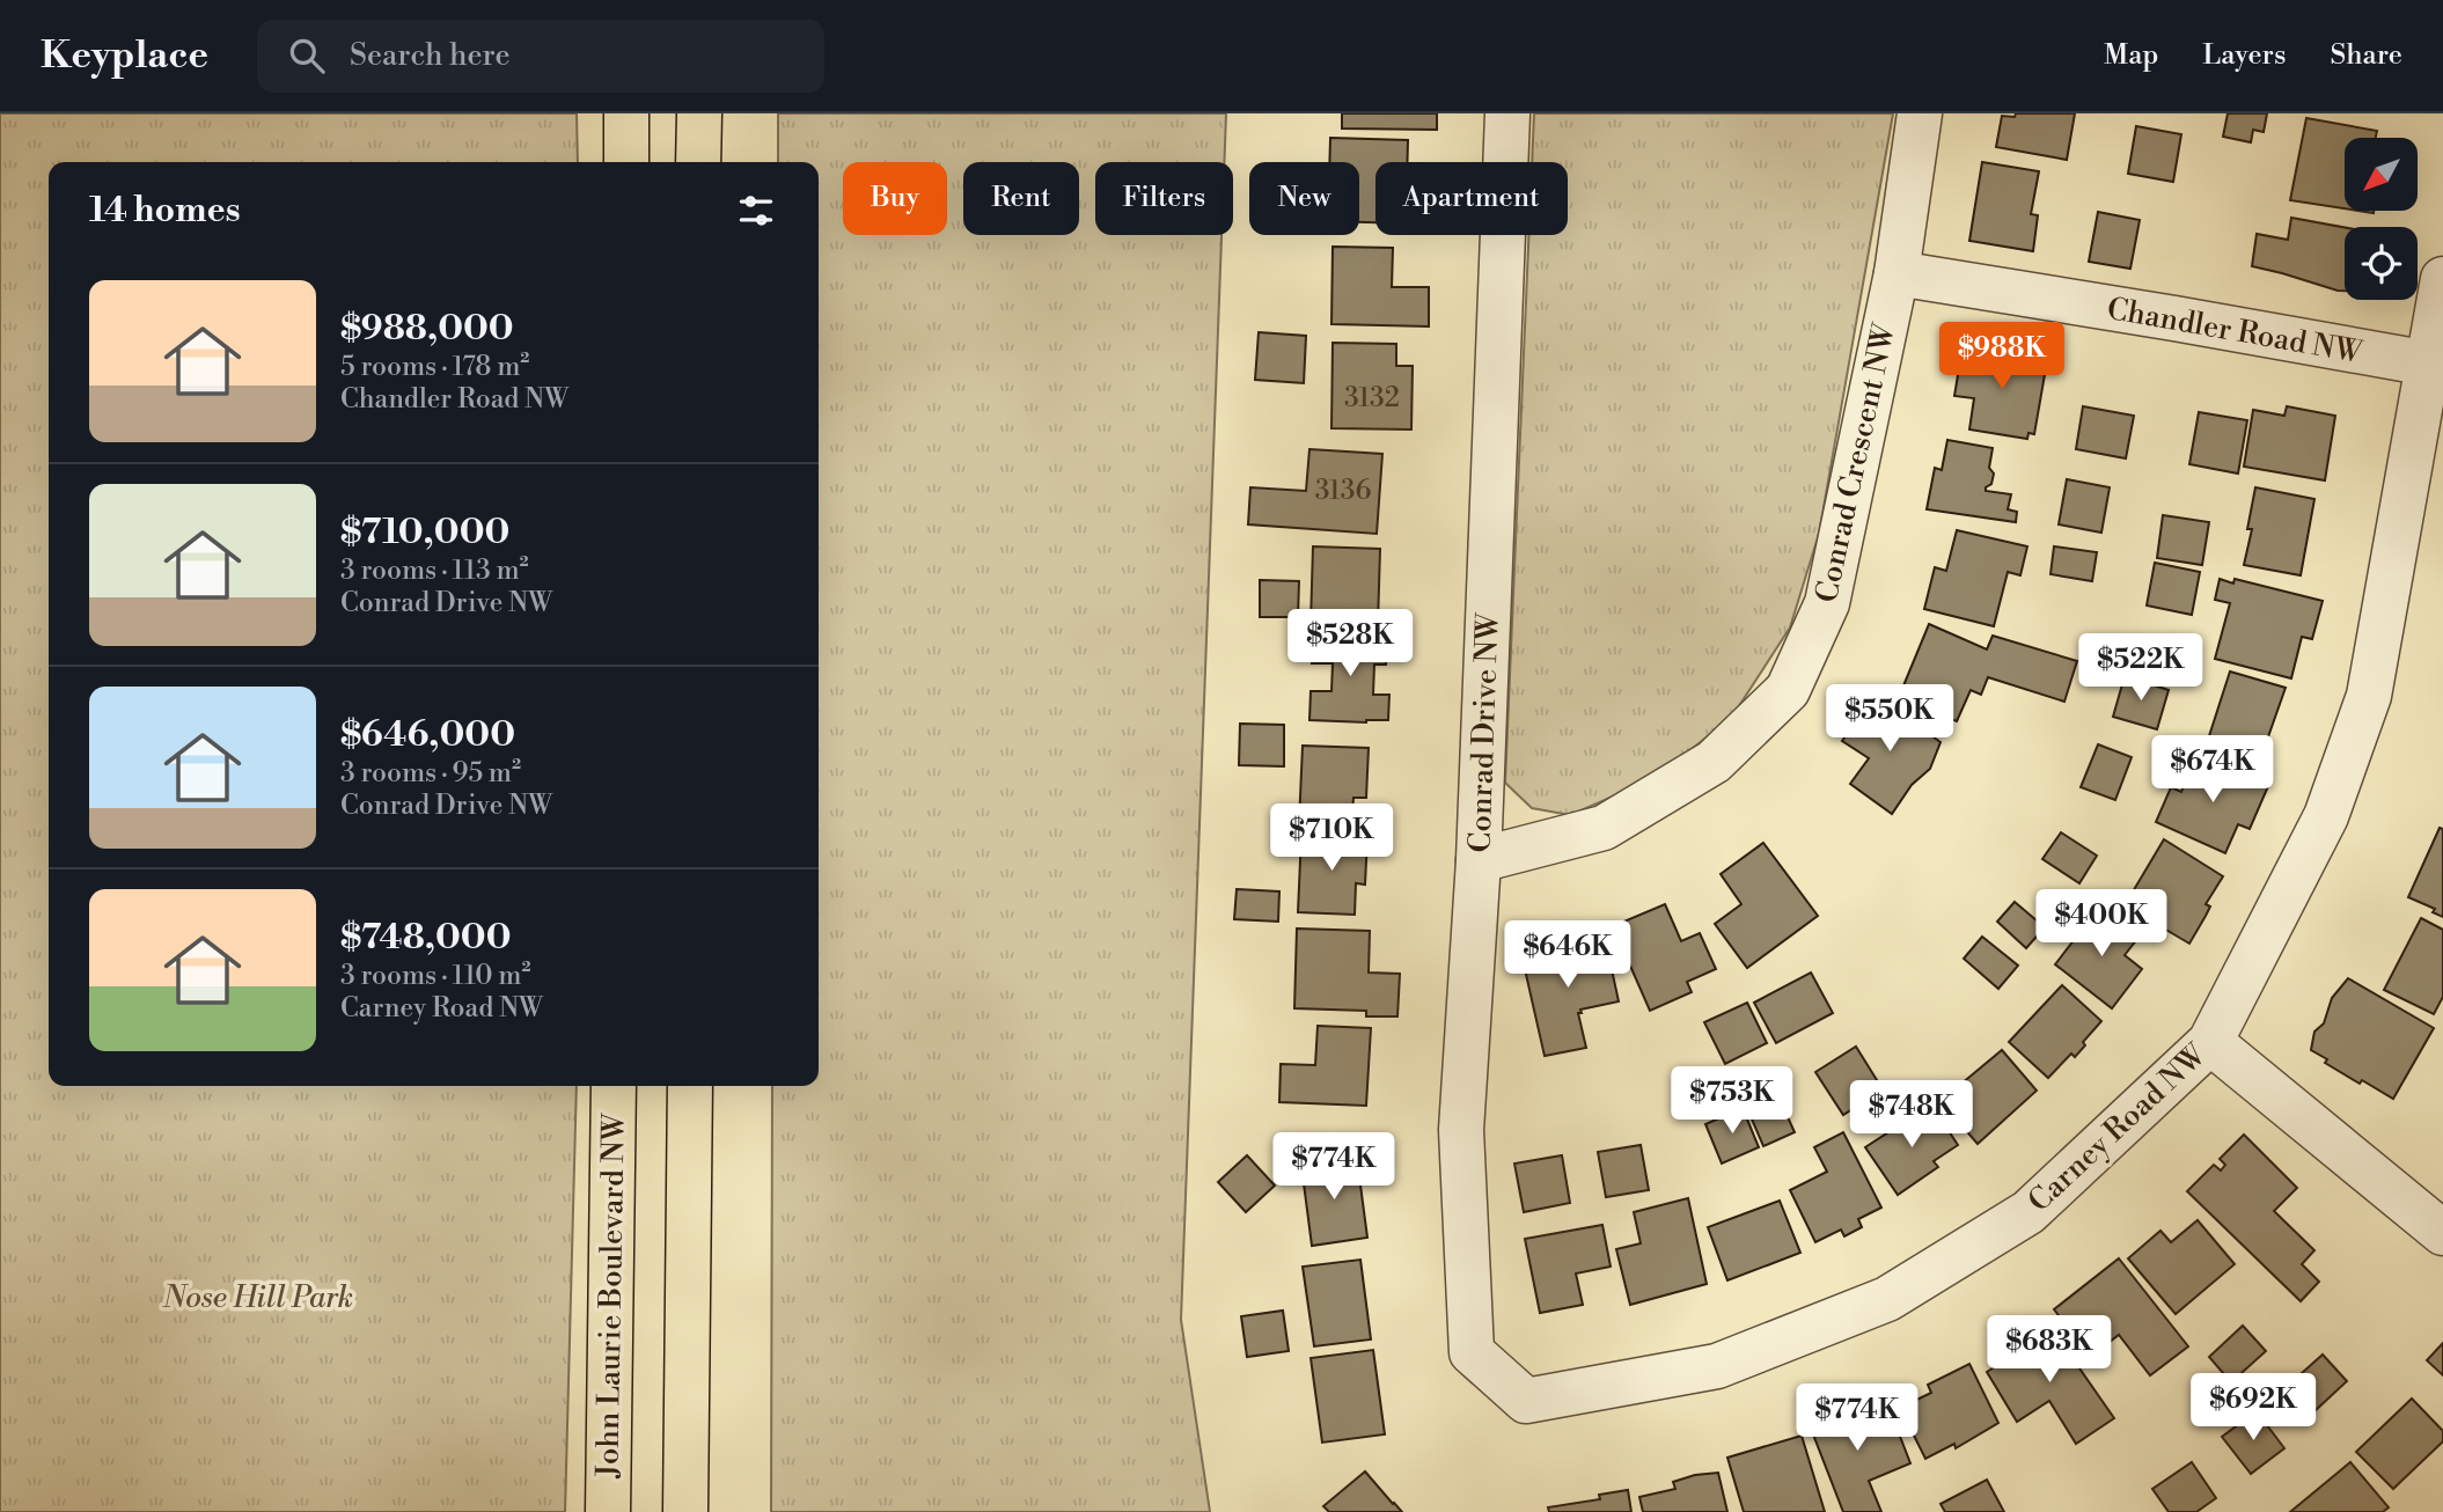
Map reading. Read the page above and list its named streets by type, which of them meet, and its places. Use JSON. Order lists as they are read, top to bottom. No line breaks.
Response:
{"streets":{"main road":["John Laurie Boulevard NW"],"street":["Chandler Road NW","Conrad Crescent NW","Conrad Drive NW","Carney Road NW"]},"crossings":[["Chandler Road NW","Conrad Crescent NW"],["Chandler Road NW","Carney Road NW"],["Conrad Crescent NW","Conrad Drive NW"],["Conrad Drive NW","Carney Road NW"]],"parks":["Nose Hill Park"],"house_numbers":["3132","3136"],"north":"bottom left","page":{"header":"Keyplace","search":"Search here","nav":["Map","Layers","Share"],"chip":["Buy","Rent","Filters","New","Apartment"],"heading":"14 homes","list":[{"name":"$988,000","note":"5 rooms · 178 m² · Chandler Road NW"},{"name":"$710,000","note":"3 rooms · 113 m² · Conrad Drive NW"},{"name":"$646,000","note":"3 rooms · 95 m² · Conrad Drive NW"},{"name":"$748,000","note":"3 rooms · 110 m² · Carney Road NW"}],"price":["$988K","$528K","$522K","$550K","$674K","$710K","$400K","$646K","$753K","$748K","$774K","$683K","$692K","$774K"]}}
